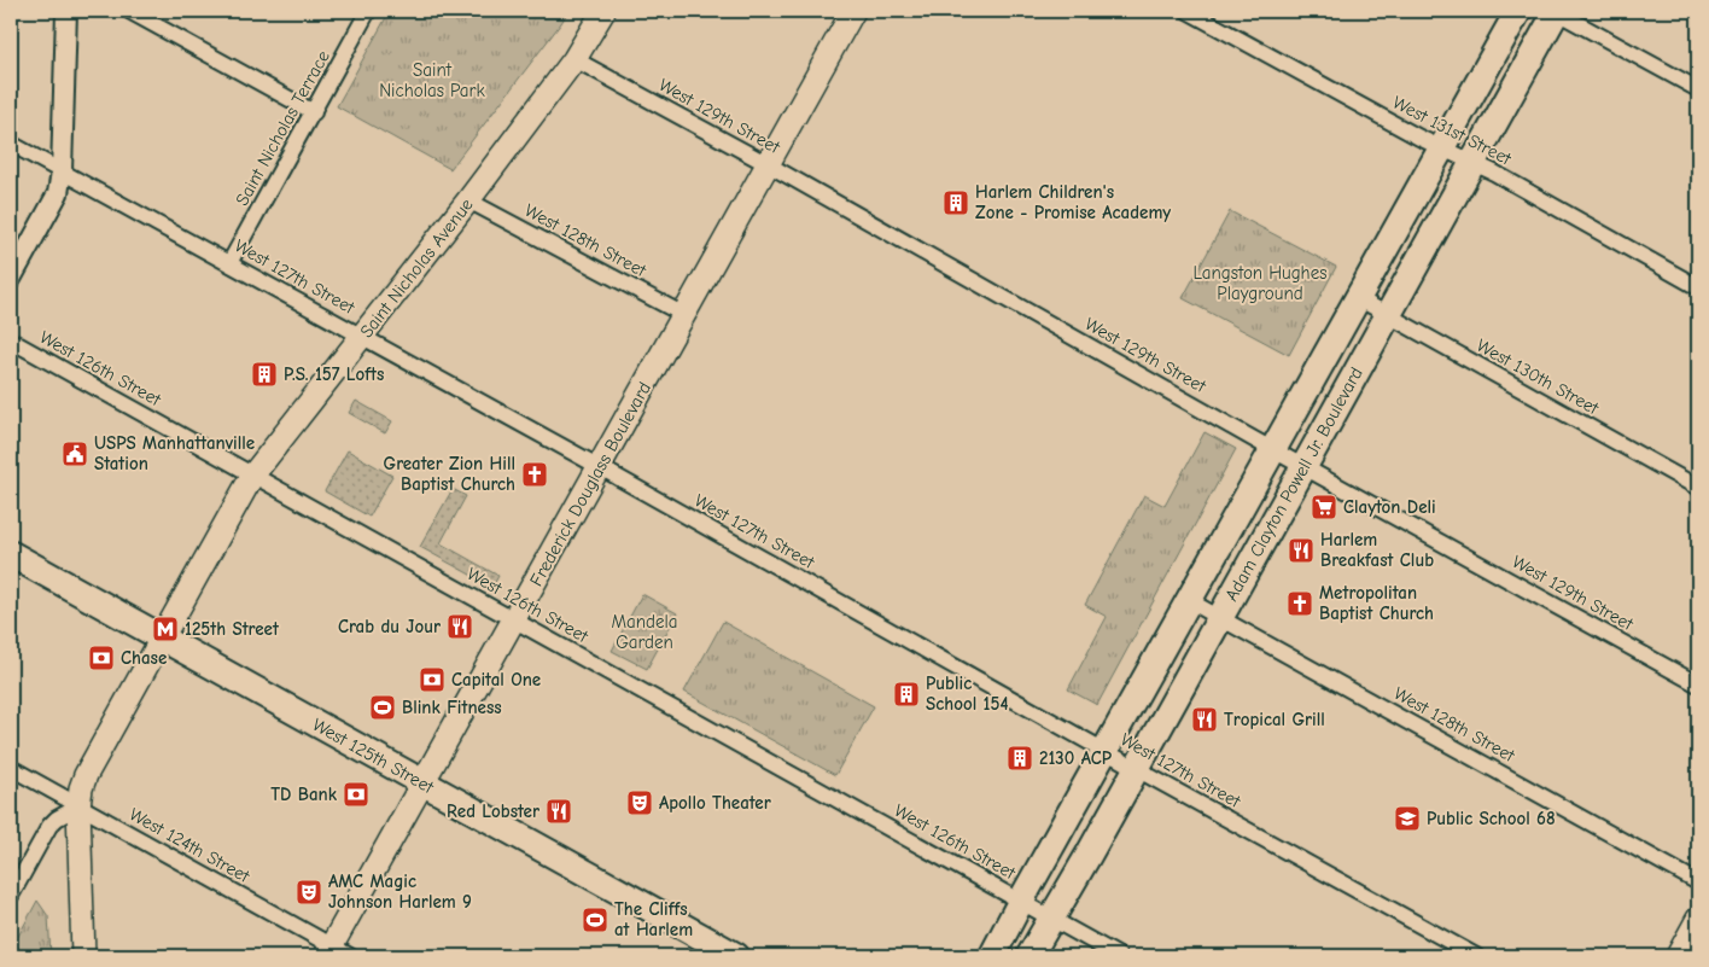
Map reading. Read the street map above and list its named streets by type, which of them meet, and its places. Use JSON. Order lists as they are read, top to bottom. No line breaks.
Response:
{"streets":{"main road":["Saint Nicholas Avenue","Frederick Douglass Boulevard","Adam Clayton Powell Jr. Boulevard","West 125th Street"],"street":["West 129th Street","Saint Nicholas Terrace","West 131st Street","West 128th Street","West 127th Street","West 126th Street","West 130th Street","West 124th Street"]},"crossings":[["West 129th Street","Saint Nicholas Avenue"],["West 129th Street","Frederick Douglass Boulevard"],["West 129th Street","Adam Clayton Powell Jr. Boulevard"],["Saint Nicholas Terrace","West 127th Street"],["West 131st Street","Adam Clayton Powell Jr. Boulevard"],["West 128th Street","Saint Nicholas Avenue"],["West 128th Street","Frederick Douglass Boulevard"],["West 128th Street","Adam Clayton Powell Jr. Boulevard"],["Saint Nicholas Avenue","West 127th Street"],["Saint Nicholas Avenue","West 126th Street"],["Saint Nicholas Avenue","West 125th Street"],["Saint Nicholas Avenue","West 124th Street"],["West 127th Street","Frederick Douglass Boulevard"],["West 127th Street","Adam Clayton Powell Jr. Boulevard"],["West 126th Street","Frederick Douglass Boulevard"],["West 126th Street","Adam Clayton Powell Jr. Boulevard"],["West 130th Street","Adam Clayton Powell Jr. Boulevard"],["Frederick Douglass Boulevard","West 125th Street"],["Frederick Douglass Boulevard","West 124th Street"]],"parks":["Saint Nicholas Park","Langston Hughes Playground","Mandela Garden"],"places":{"building":["Harlem Children's Zone - Promise Academy","P.S. 157 Lofts","Public School 154","2130 ACP"],"public building":["USPS Manhattanville Station"],"church":["Greater Zion Hill Baptist Church","Metropolitan Baptist Church"],"supermarket":["Clayton Deli"],"restaurant":["Harlem Breakfast Club","Crab du Jour","Tropical Grill","Red Lobster"],"metro station":["125th Street"],"bank":["Chase","Capital One","TD Bank"],"sports":["Blink Fitness","The Cliffs at Harlem"],"theatre":["Apollo Theater","AMC Magic Johnson Harlem 9"],"school or university":["Public School 68"]}}
